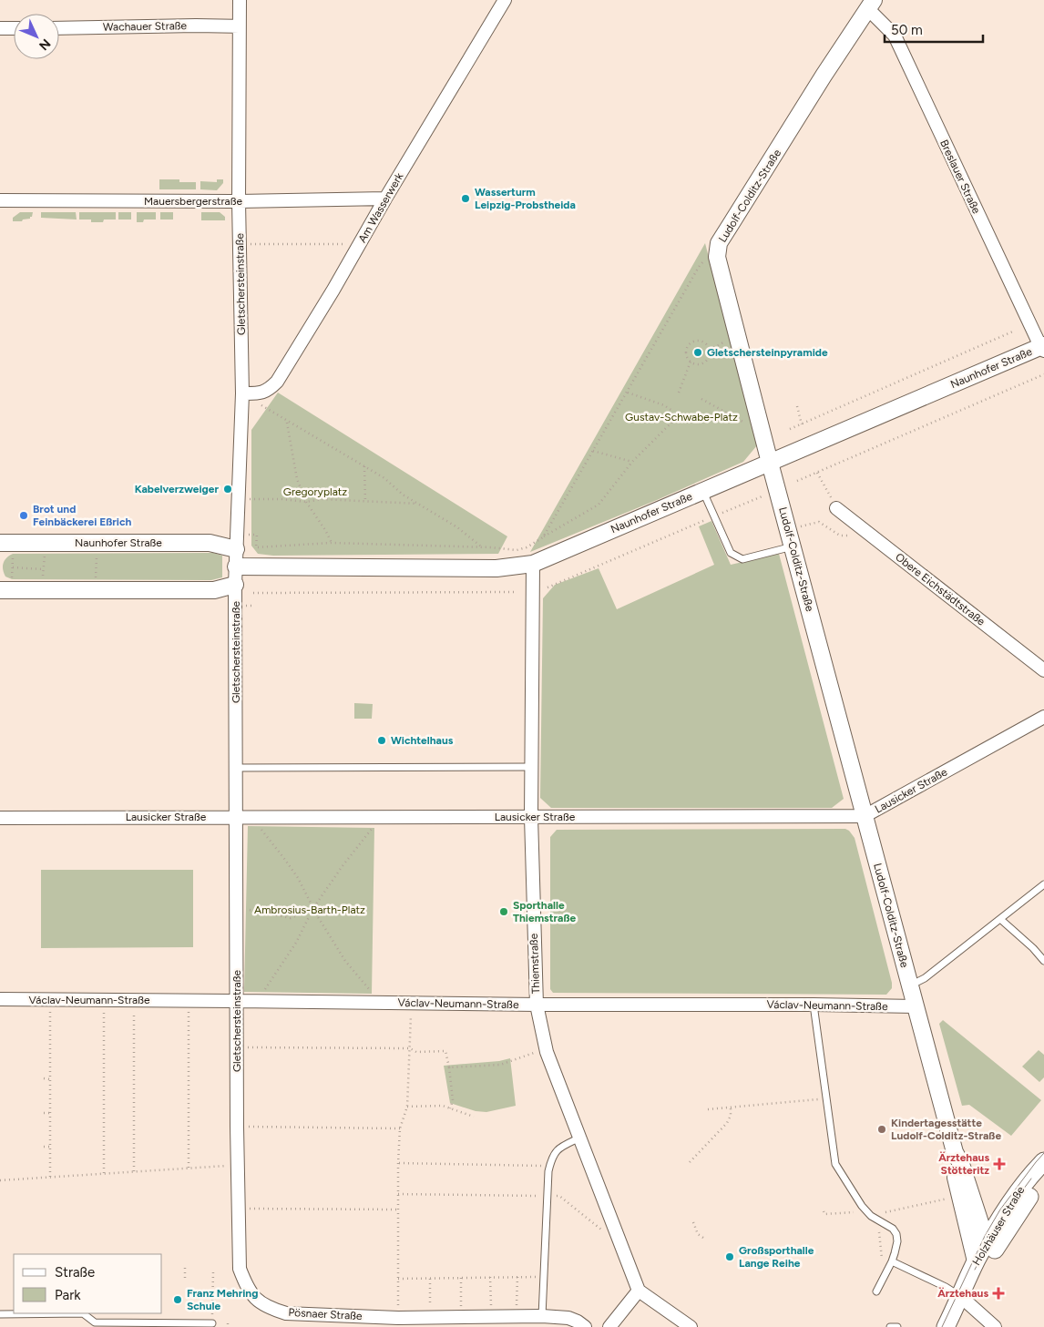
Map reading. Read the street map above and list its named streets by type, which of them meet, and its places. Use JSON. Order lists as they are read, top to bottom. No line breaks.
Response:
{"streets":{"main road":["Holzhäuser Straße"],"street":["Wachauer Straße","Breslauer Straße","Ludolf-Colditz-Straße","Mauersbergerstraße","Am Wasserwerk","Gletschersteinstraße","Naunhofer Straße","Obere Eichstädtstraße","Lausicker Straße","Thiemstraße","Václav-Neumann-Straße","Pösnaer Straße"]},"crossings":[["Wachauer Straße","Gletschersteinstraße"],["Breslauer Straße","Ludolf-Colditz-Straße"],["Breslauer Straße","Naunhofer Straße"],["Ludolf-Colditz-Straße","Naunhofer Straße"],["Ludolf-Colditz-Straße","Lausicker Straße"],["Ludolf-Colditz-Straße","Václav-Neumann-Straße"],["Ludolf-Colditz-Straße","Holzhäuser Straße"],["Mauersbergerstraße","Am Wasserwerk"],["Mauersbergerstraße","Gletschersteinstraße"],["Am Wasserwerk","Gletschersteinstraße"],["Gletschersteinstraße","Naunhofer Straße"],["Gletschersteinstraße","Lausicker Straße"],["Gletschersteinstraße","Václav-Neumann-Straße"],["Gletschersteinstraße","Pösnaer Straße"],["Naunhofer Straße","Thiemstraße"],["Lausicker Straße","Thiemstraße"],["Thiemstraße","Václav-Neumann-Straße"]],"parks":["Gustav-Schwabe-Platz","Gregoryplatz","Ambrosius-Barth-Platz"],"places":{"other":["Wasserturm Leipzig-Probstheida","Gletschersteinpyramide","Kabelverzweiger","Brot und Feinbäckerei Eßrich","Wichtelhaus","Sporthalle Thiemstraße","Kindertagesstätte Ludolf-Colditz-Straße","Großsporthalle Lange Reihe","Franz Mehring Schule"],"health":["Ärztehaus Stötteritz","Ärztehaus"]},"legend":["Straße","Park"],"scale_bar":"50 m","north":"bottom right"}
